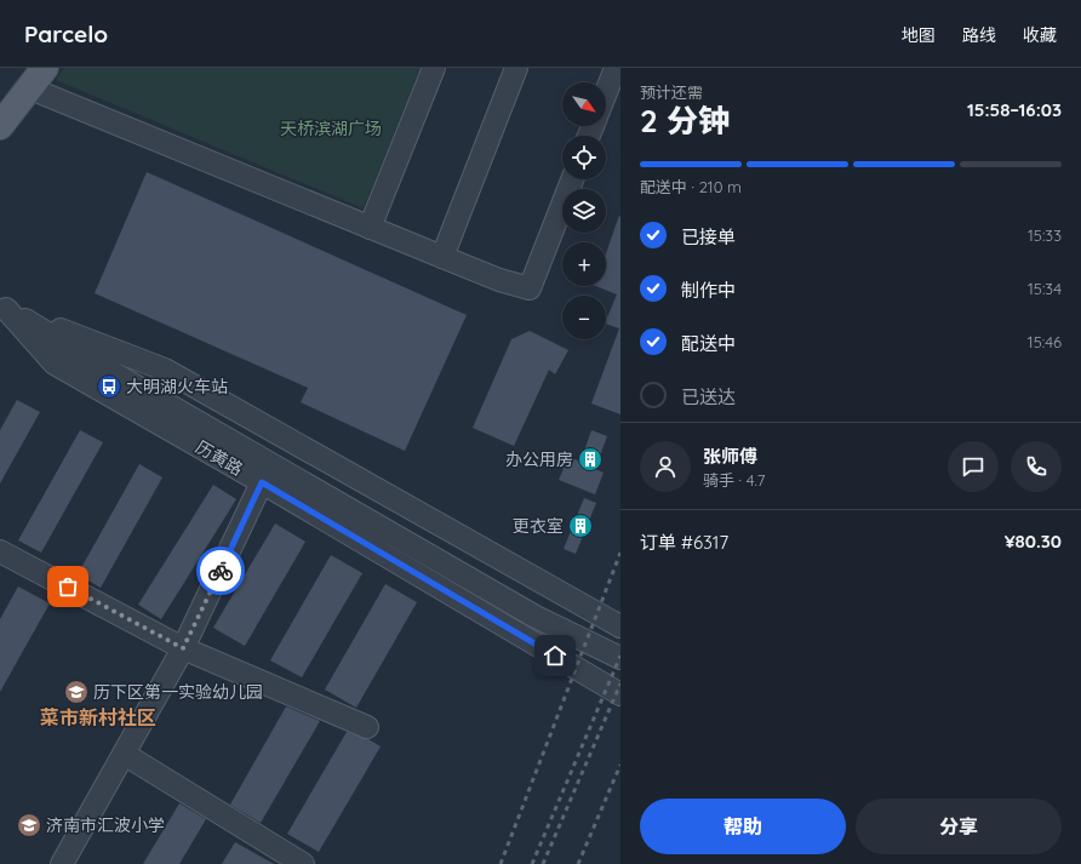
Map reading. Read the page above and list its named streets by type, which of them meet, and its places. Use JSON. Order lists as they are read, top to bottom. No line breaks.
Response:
{"streets":{"street":["历黄路"]},"districts":["菜市新村社区"],"parks":["天桥滨湖广场"],"places":{"bus stop":["大明湖火车站"],"building":["办公用房","更衣室"],"school or university":["历下区第一实验幼儿园","济南市汇波小学"]},"north":"bottom right","page":{"header":"Parcelo","nav":["地图","路线","收藏"],"heading":["2 分钟","预计还需","15:58–16:03"],"panel":["张师傅","骑手 · 4.7","订单 #6317","¥80.30"],"map_buttons":["+","−"],"bar":"配送中 · 210 m","list":[["已接单","15:33"],["制作中","15:34"],["配送中","15:46"],"已送达"],"buttons":["帮助","分享"]}}
